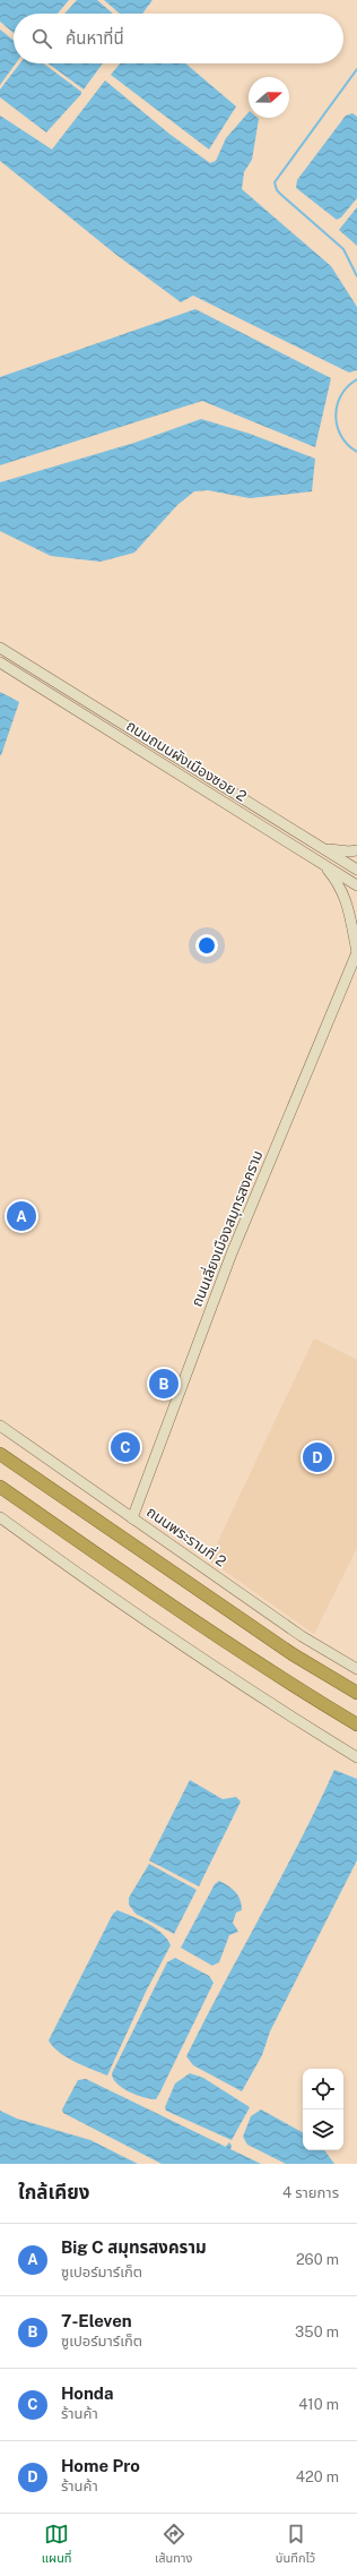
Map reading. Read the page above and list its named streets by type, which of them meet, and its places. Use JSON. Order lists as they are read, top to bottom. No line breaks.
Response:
{"streets":{"main road":["ถนนถนนผังเมืองซอย 2","ถนนเลี่ยงเมืองสมุทรสงคราม","ถนนพระรามที่ 2"]},"crossings":[["ถนนเลี่ยงเมืองสมุทรสงคราม","ถนนพระรามที่ 2"]],"north":"right","page":{"search":"ค้นหาที่นี่","pins":["A","B","C","D"],"heading":["ใกล้เคียง","4 รายการ"],"list":[{"mark":"A","name":"Big C สมุทรสงคราม","note":"ซูเปอร์มาร์เก็ต","value":"260 m"},{"mark":"B","name":"7-Eleven","note":"ซูเปอร์มาร์เก็ต","value":"350 m"},{"mark":"C","name":"Honda","note":"ร้านค้า","value":"410 m"},{"mark":"D","name":"Home Pro","note":"ร้านค้า","value":"420 m"}],"nav":["แผนที่","เส้นทาง","บันทึกไว้"]}}
